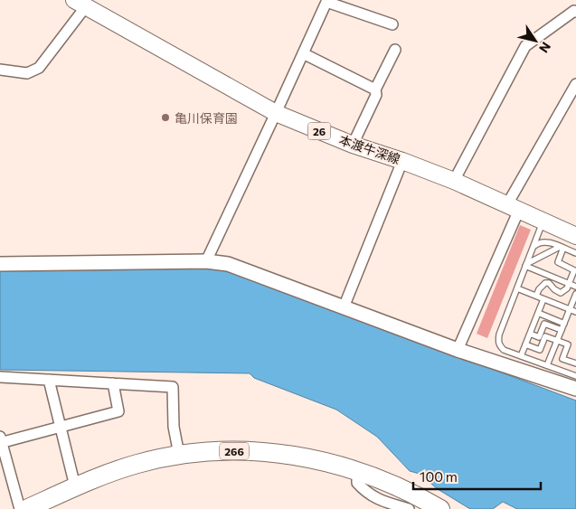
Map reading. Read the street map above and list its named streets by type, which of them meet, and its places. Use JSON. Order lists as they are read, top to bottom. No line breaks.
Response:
{"streets":{"highway":["266"],"main road":["26","本渡牛深線"]},"places":["亀川保育園"],"scale_bar":"100 m","north":"bottom right"}
